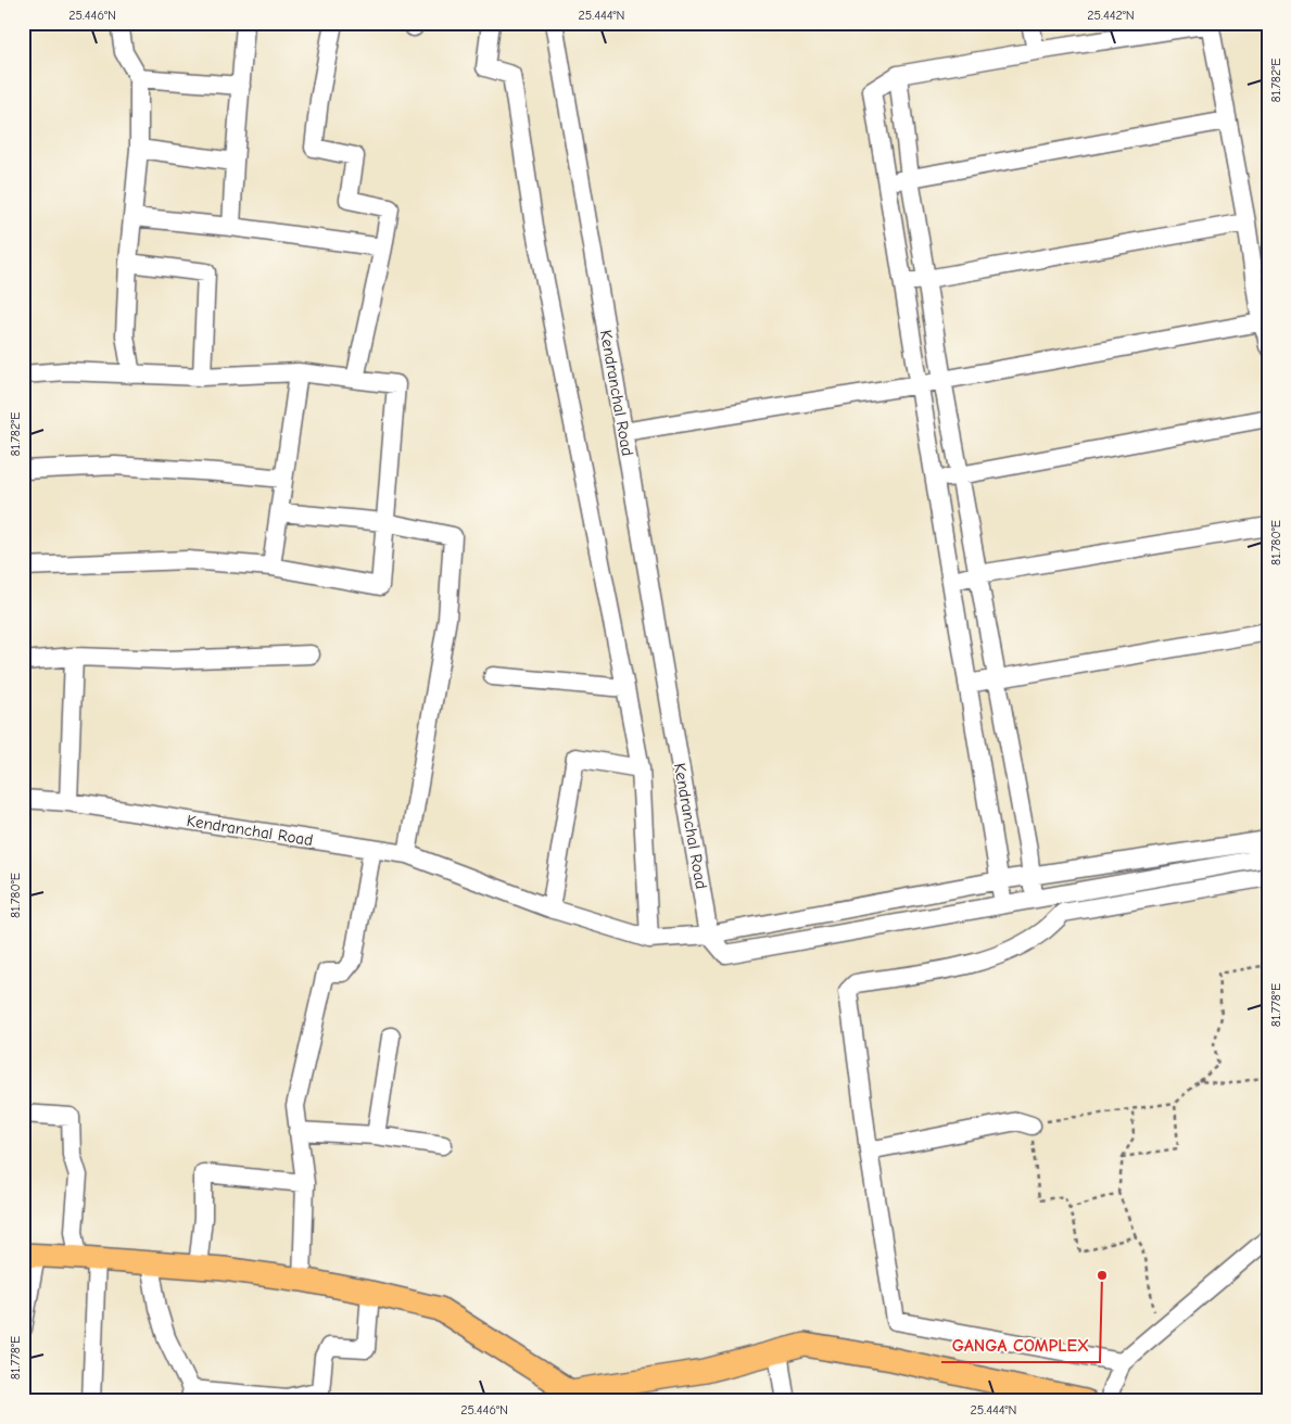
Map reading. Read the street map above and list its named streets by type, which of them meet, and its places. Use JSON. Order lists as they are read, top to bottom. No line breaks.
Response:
{"streets":{"street":["Kendranchal Road"]},"places":["GANGA COMPLEX"],"coordinates":["25.446°N","25.444°N","25.442°N","81.782°E","81.780°E","81.778°E"]}
